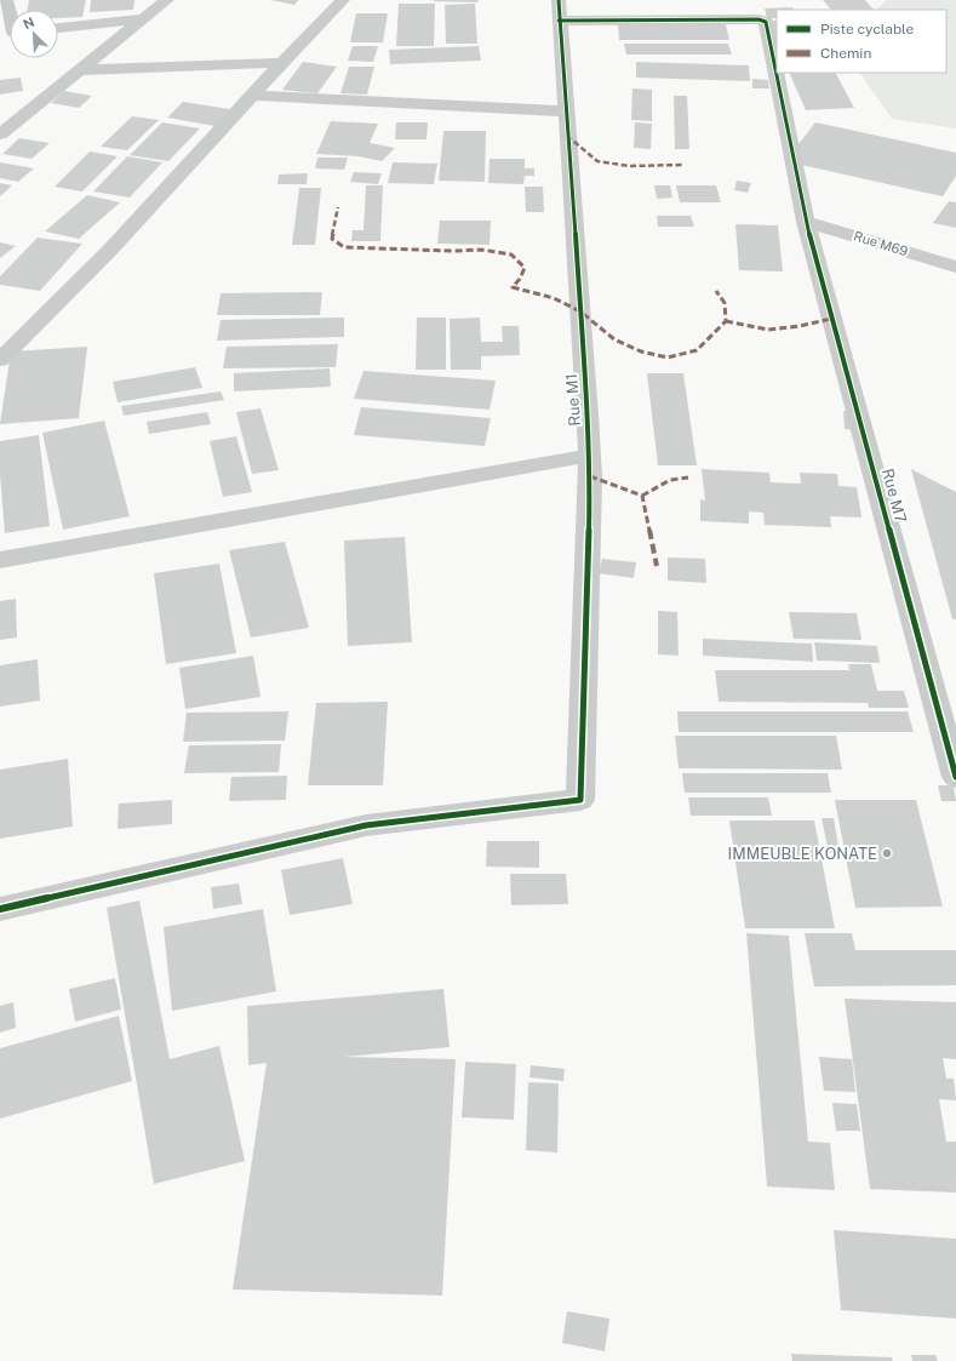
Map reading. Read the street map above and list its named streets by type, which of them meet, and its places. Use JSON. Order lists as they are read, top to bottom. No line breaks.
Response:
{"streets":{"street":["Rue M69","Rue M1","Rue M7"]},"crossings":[["Rue M69","Rue M7"],["Rue M1","Rue M7"]],"places":["IMMEUBLE KONATE"],"legend":["Piste cyclable","Chemin"],"north":"top left"}
